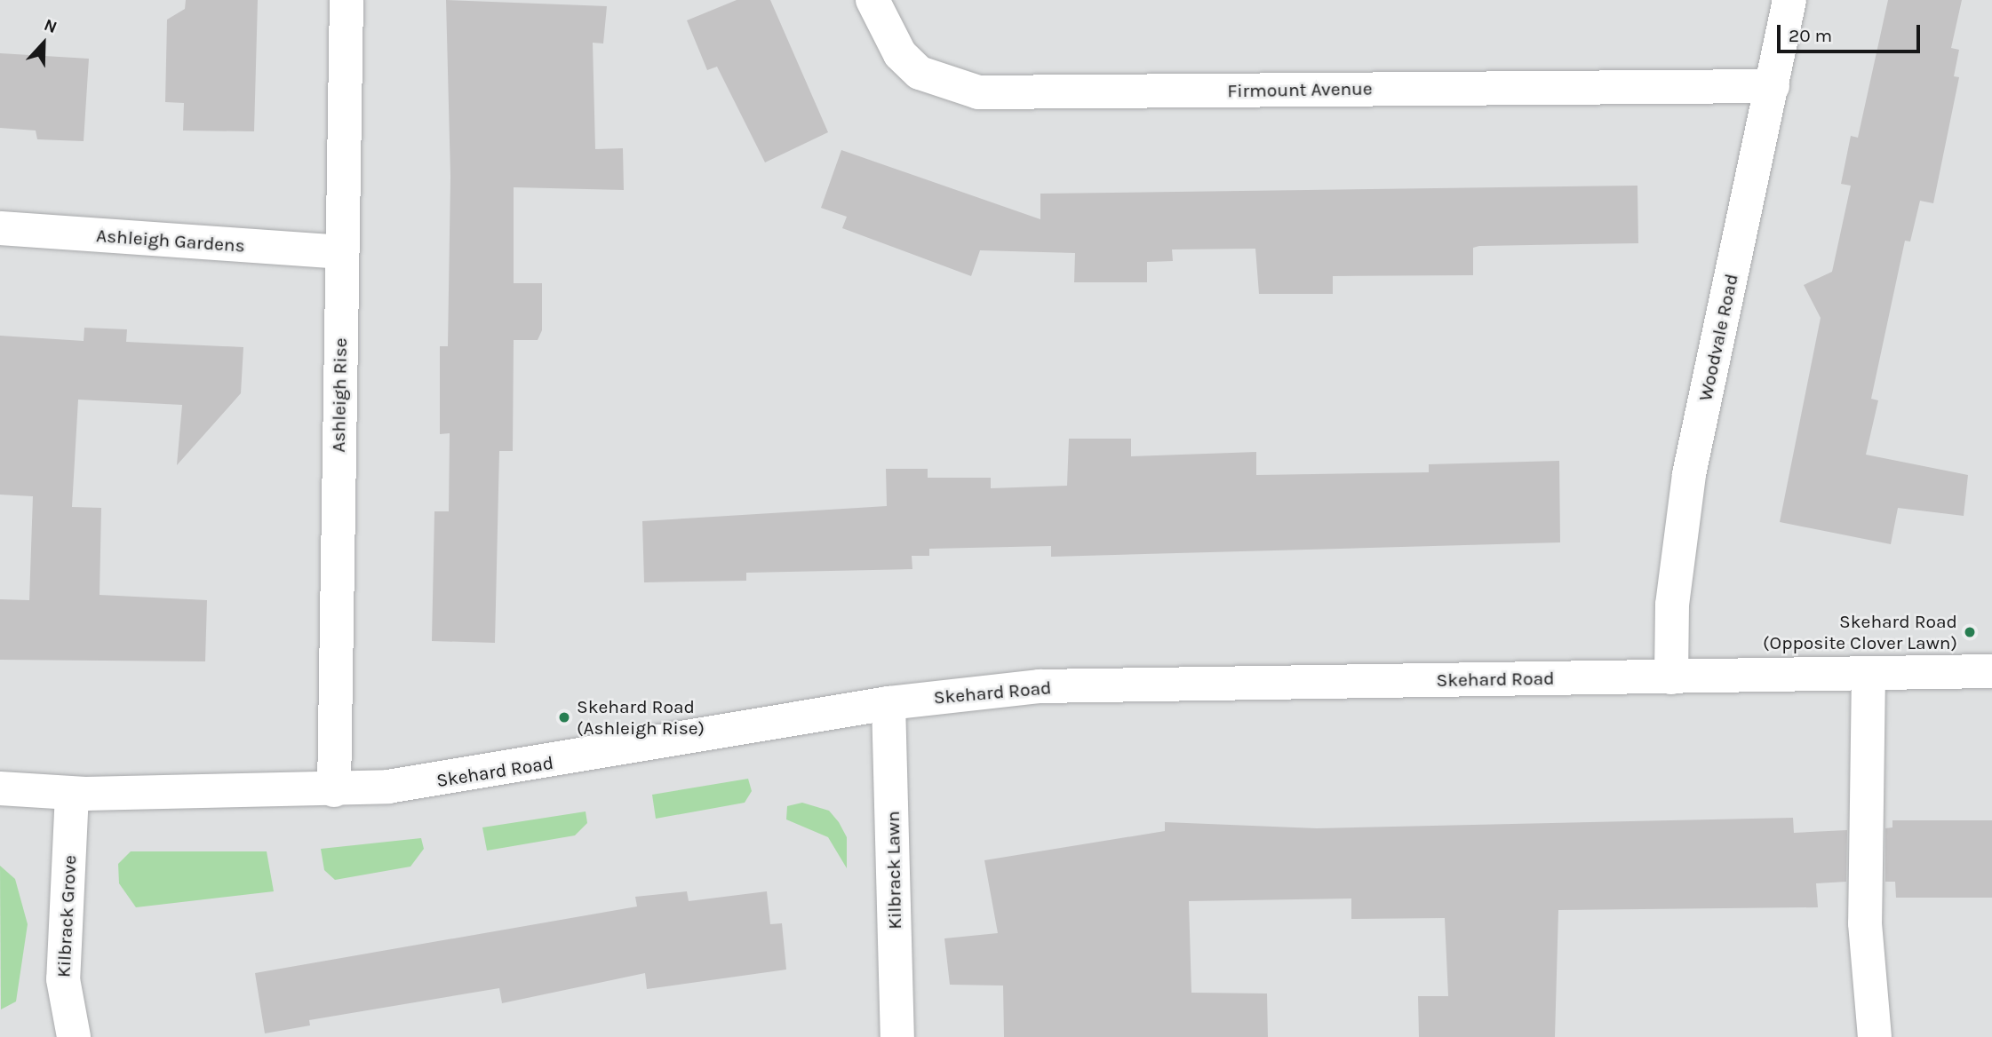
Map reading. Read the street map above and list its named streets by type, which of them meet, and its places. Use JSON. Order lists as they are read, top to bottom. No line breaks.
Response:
{"streets":{"street":["Firmount Avenue","Ashleigh Gardens","Woodvale Road","Ashleigh Rise","Skehard Road","Kilbrack Lawn","Kilbrack Grove"]},"crossings":[["Firmount Avenue","Woodvale Road"],["Ashleigh Gardens","Ashleigh Rise"],["Woodvale Road","Skehard Road"],["Ashleigh Rise","Skehard Road"],["Skehard Road","Kilbrack Lawn"],["Skehard Road","Kilbrack Grove"]],"places":["Skehard Road (Opposite Clover Lawn)","Skehard Road (Ashleigh Rise)"],"scale_bar":"20 m","north":"top"}
